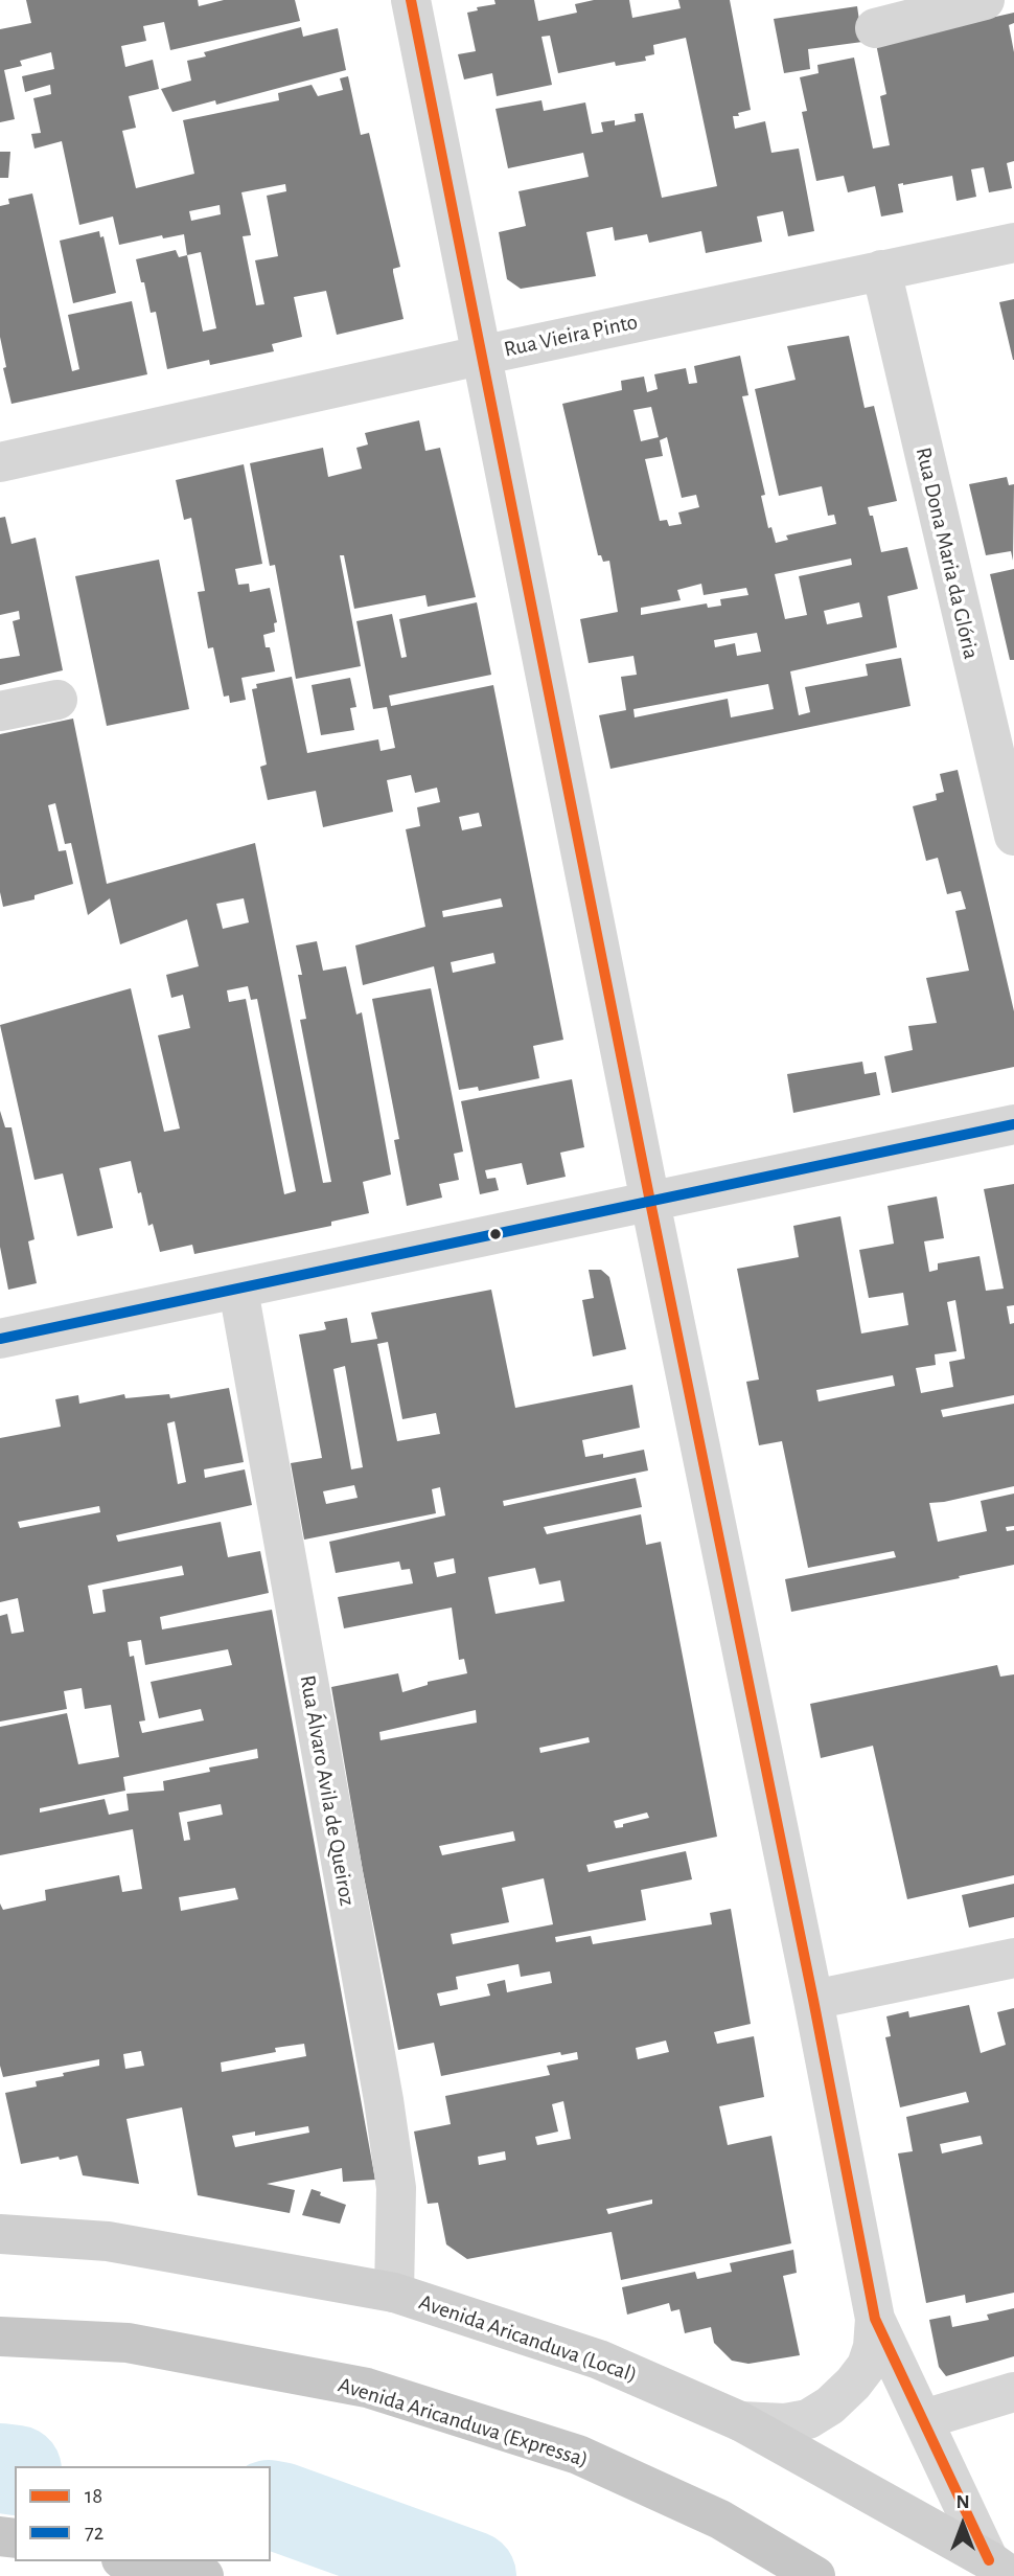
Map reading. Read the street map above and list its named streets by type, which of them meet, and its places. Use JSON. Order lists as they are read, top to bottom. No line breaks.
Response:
{"streets":{"highway":["Avenida Aricanduva (Expressa)"],"main road":["Avenida Aricanduva (Local)"],"street":["Rua Vieira Pinto","Rua Dona Maria da Glória","Rua Álvaro Avila de Queiroz"]},"crossings":[["Rua Vieira Pinto","Rua Dona Maria da Glória"],["Rua Álvaro Avila de Queiroz","Avenida Aricanduva (Local)"]],"lines":["transit line 18","transit line 72"],"legend":["18","72"],"north":"top"}
